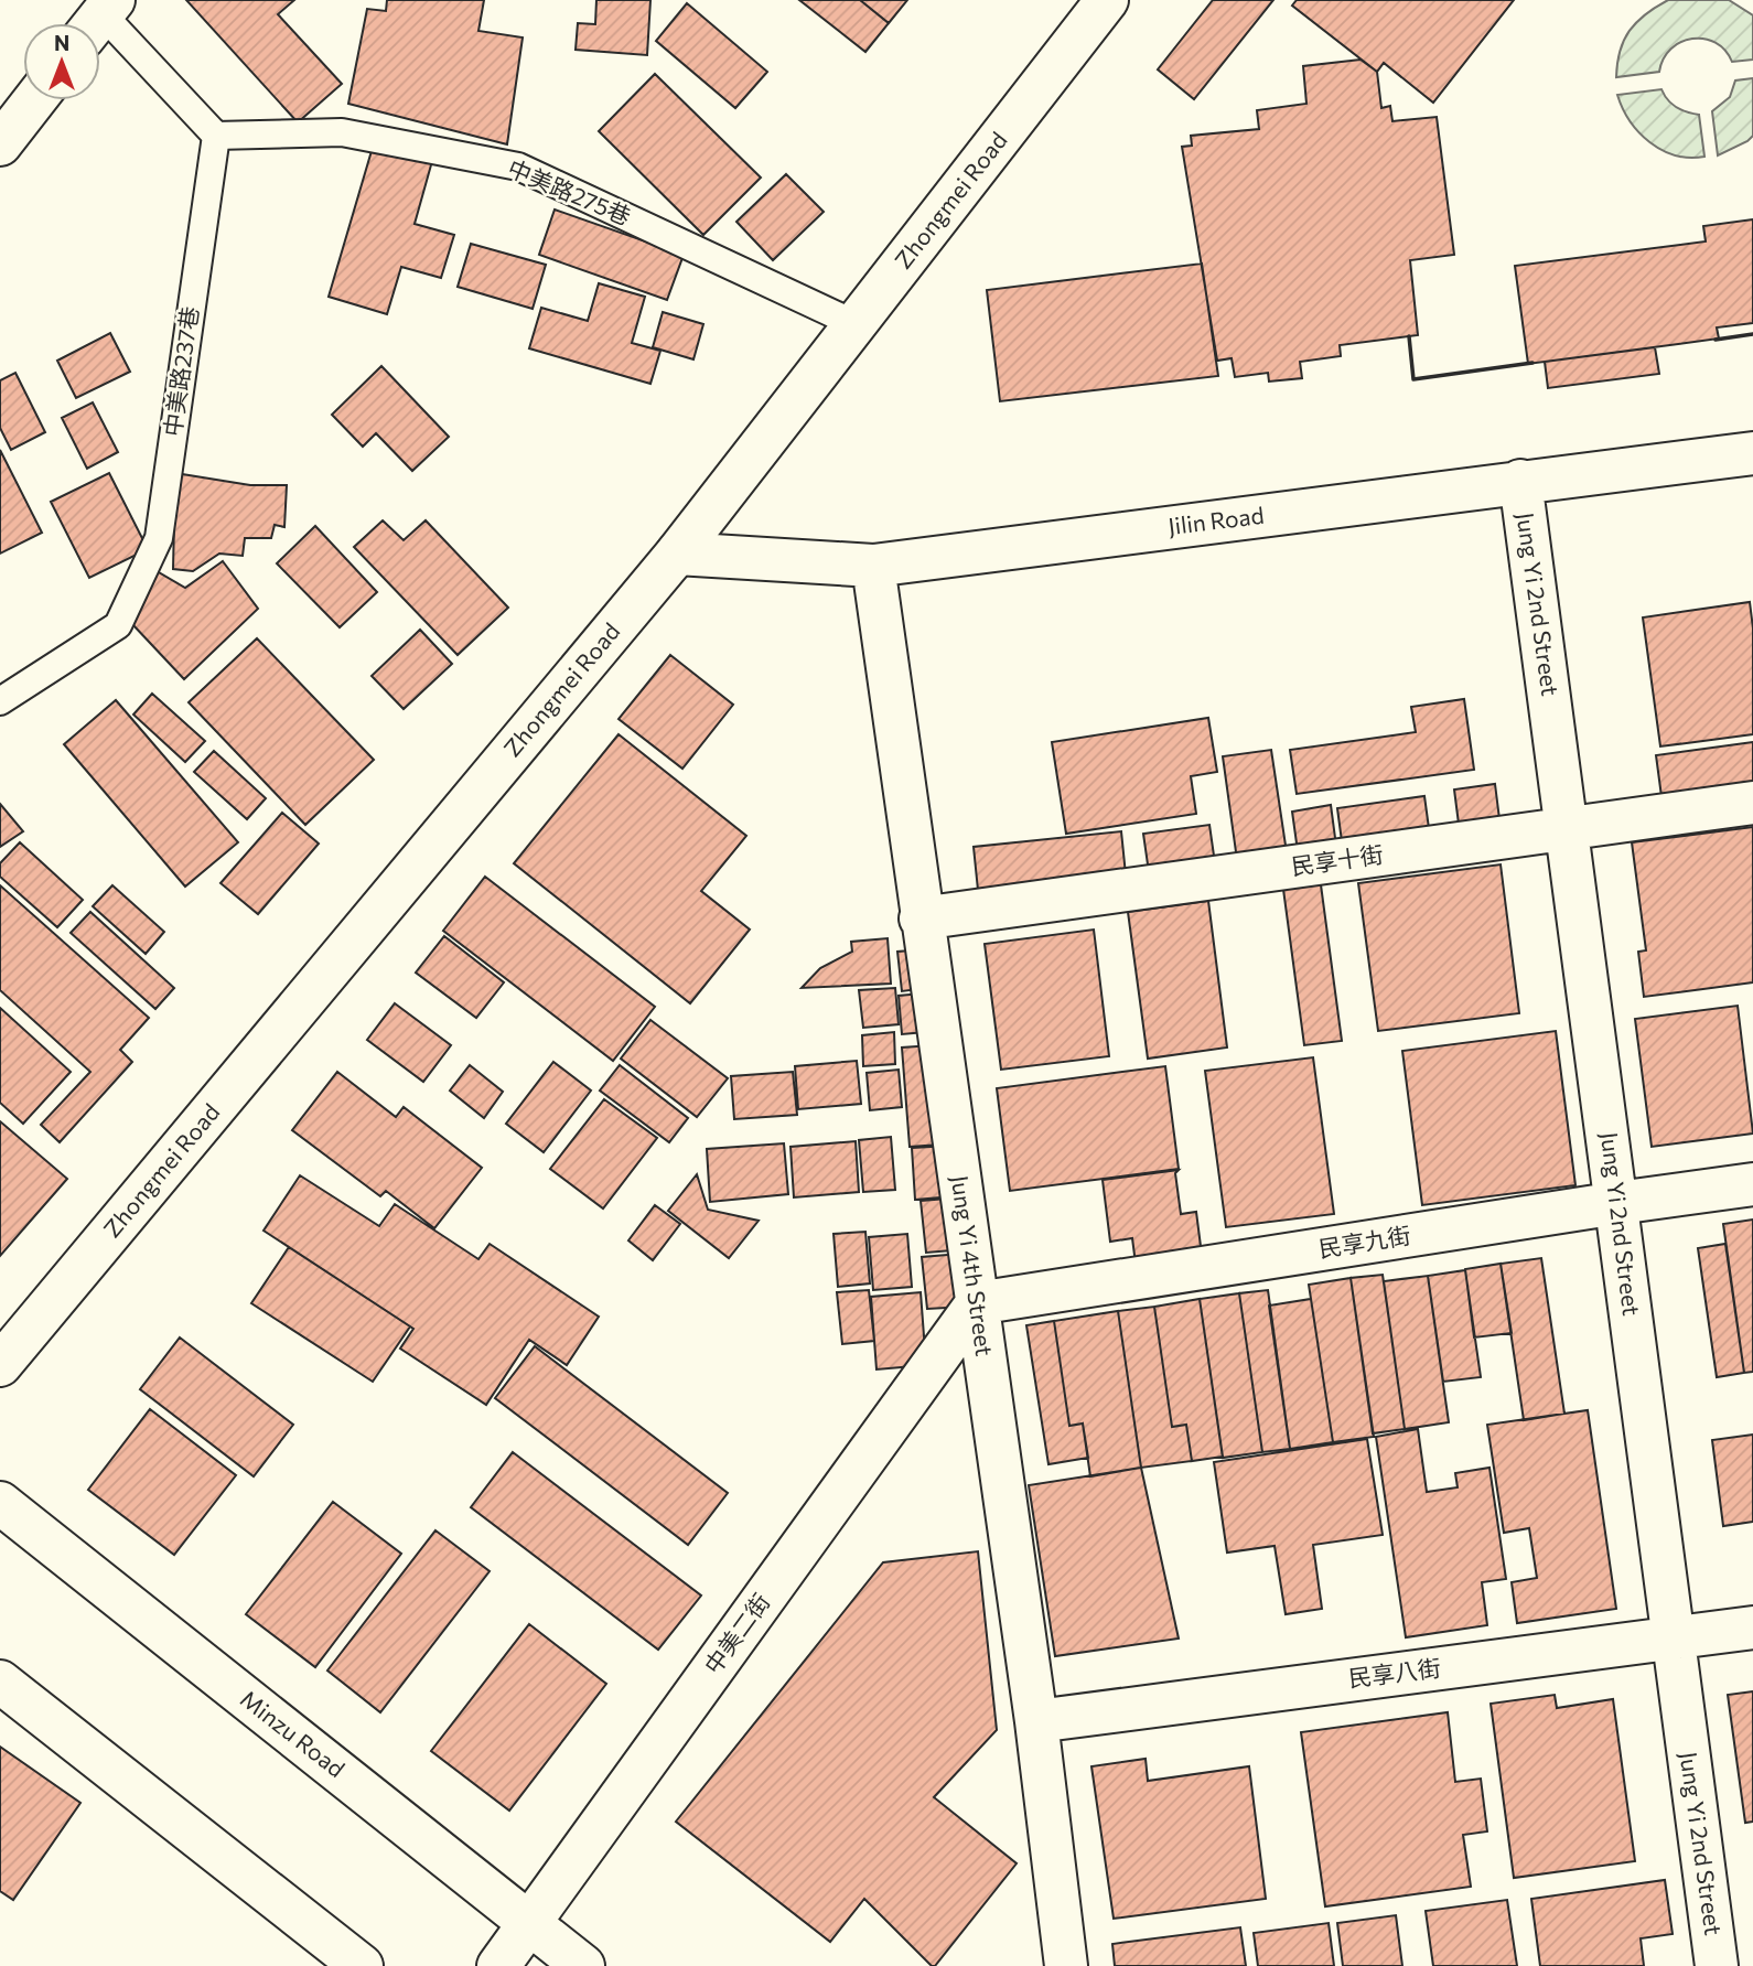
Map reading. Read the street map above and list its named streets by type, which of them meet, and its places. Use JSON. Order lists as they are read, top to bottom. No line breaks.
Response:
{"streets":{"street":["Zhongmei Road","Jilin Road","Jung Yi 2nd Street","民享十街","民享九街","Jung Yi 4th Street","中美二街","民享八街","Minzu Road"],"lane":["中美路275巷","中美路237巷"]},"crossings":[["中美路275巷","Zhongmei Road"],["中美路275巷","中美路237巷"],["Zhongmei Road","Jilin Road"],["Jilin Road","Jung Yi 2nd Street"],["Jilin Road","Jung Yi 4th Street"],["Jung Yi 2nd Street","民享十街"],["Jung Yi 2nd Street","民享九街"],["Jung Yi 2nd Street","民享八街"],["民享十街","Jung Yi 4th Street"],["民享九街","Jung Yi 4th Street"],["民享九街","中美二街"],["Jung Yi 4th Street","中美二街"],["Jung Yi 4th Street","民享八街"],["中美二街","Minzu Road"]],"north":"top"}
